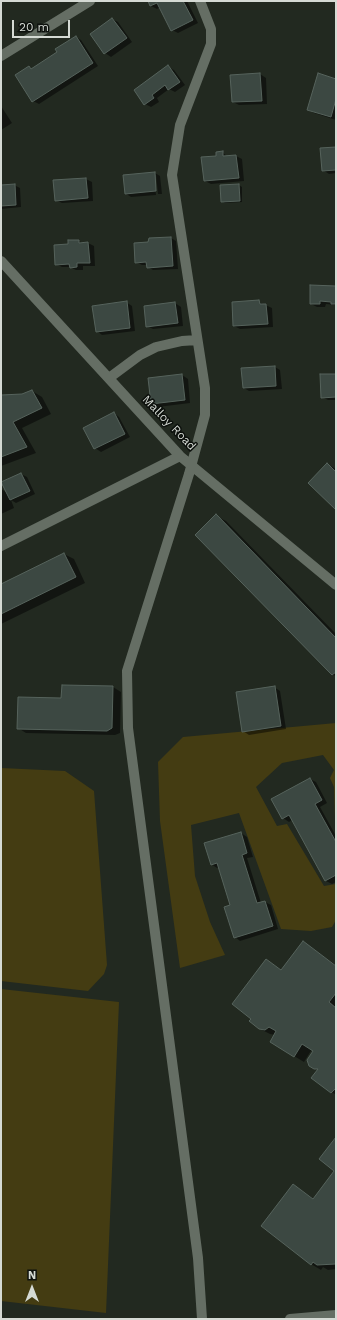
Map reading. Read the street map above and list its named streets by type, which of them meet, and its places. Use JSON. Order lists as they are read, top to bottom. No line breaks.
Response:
{"streets":{"lane":["Malloy Road"]},"scale_bar":"20 m","north":"top"}
